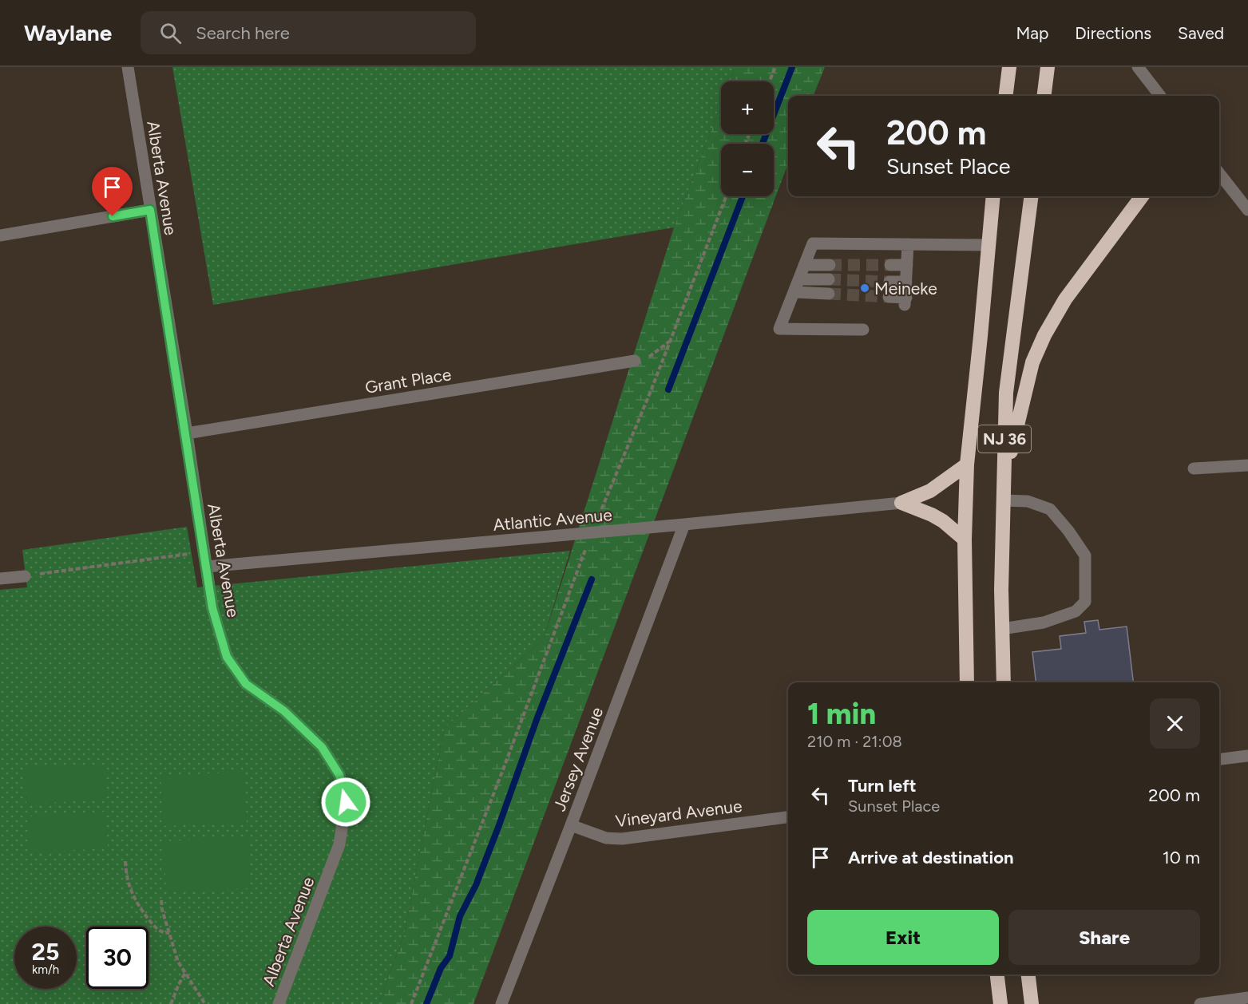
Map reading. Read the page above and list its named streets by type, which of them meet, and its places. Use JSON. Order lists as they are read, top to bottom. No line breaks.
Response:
{"streets":{"highway":["NJ 36"],"street":["Alberta Avenue","Grant Place","Atlantic Avenue","Jersey Avenue","Vineyard Avenue"]},"crossings":[["Alberta Avenue","Grant Place"],["Alberta Avenue","Atlantic Avenue"],["Atlantic Avenue","Jersey Avenue"],["Jersey Avenue","Vineyard Avenue"]],"places":["Meineke"],"page":{"header":"Waylane","search":"Search here","nav":["Map","Directions","Saved"],"map_buttons":["+","−"],"turn":["200 m","Sunset Place"],"heading":["1 min","210 m · 21:08"],"list":[{"name":"Turn left","note":"Sunset Place","value":"200 m"},{"name":"Arrive at destination","value":"10 m"}],"buttons":["Exit","Share"],"speed":"25 km/h","limit":"30"}}
